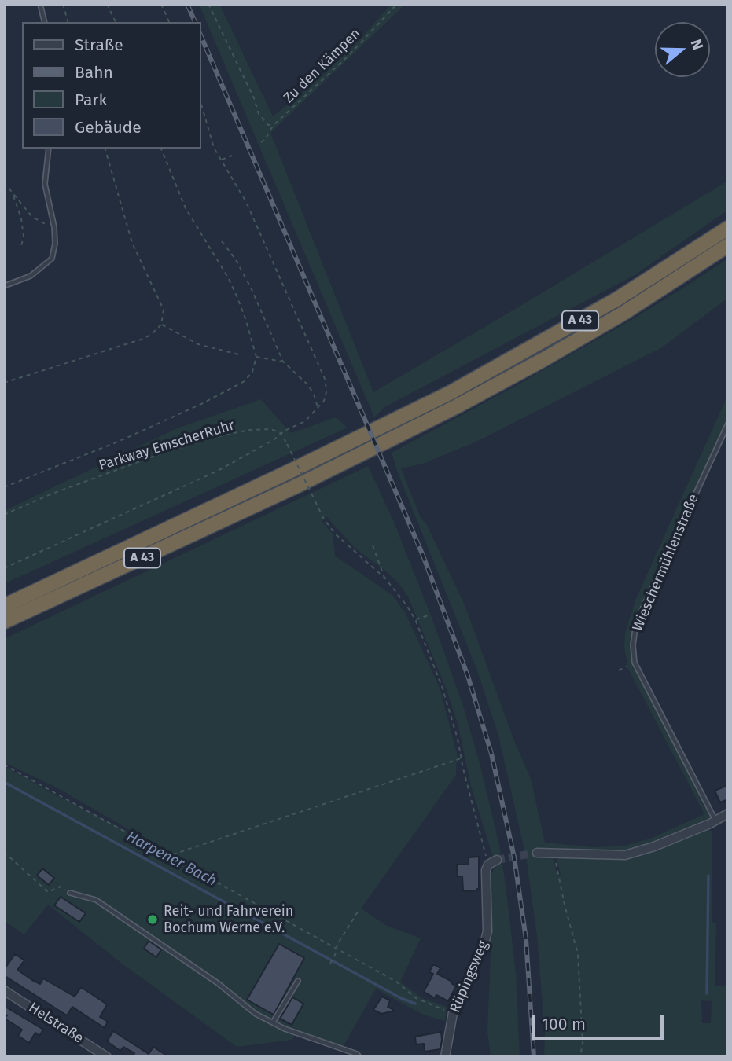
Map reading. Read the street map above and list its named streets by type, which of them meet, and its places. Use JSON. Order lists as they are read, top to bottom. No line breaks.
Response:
{"streets":{"highway":["A 43"],"street":["Rüpingsweg","Helstraße"],"lane":["Wieschermühlenstraße"],"path":["Zu den Kämpen","Parkway EmscherRuhr"]},"water":["Harpener Bach"],"places":["Reit- und Fahrverein Bochum Werne e.V."],"legend":["Straße","Bahn","Park","Gebäude"],"scale_bar":"100 m","north":"right"}
